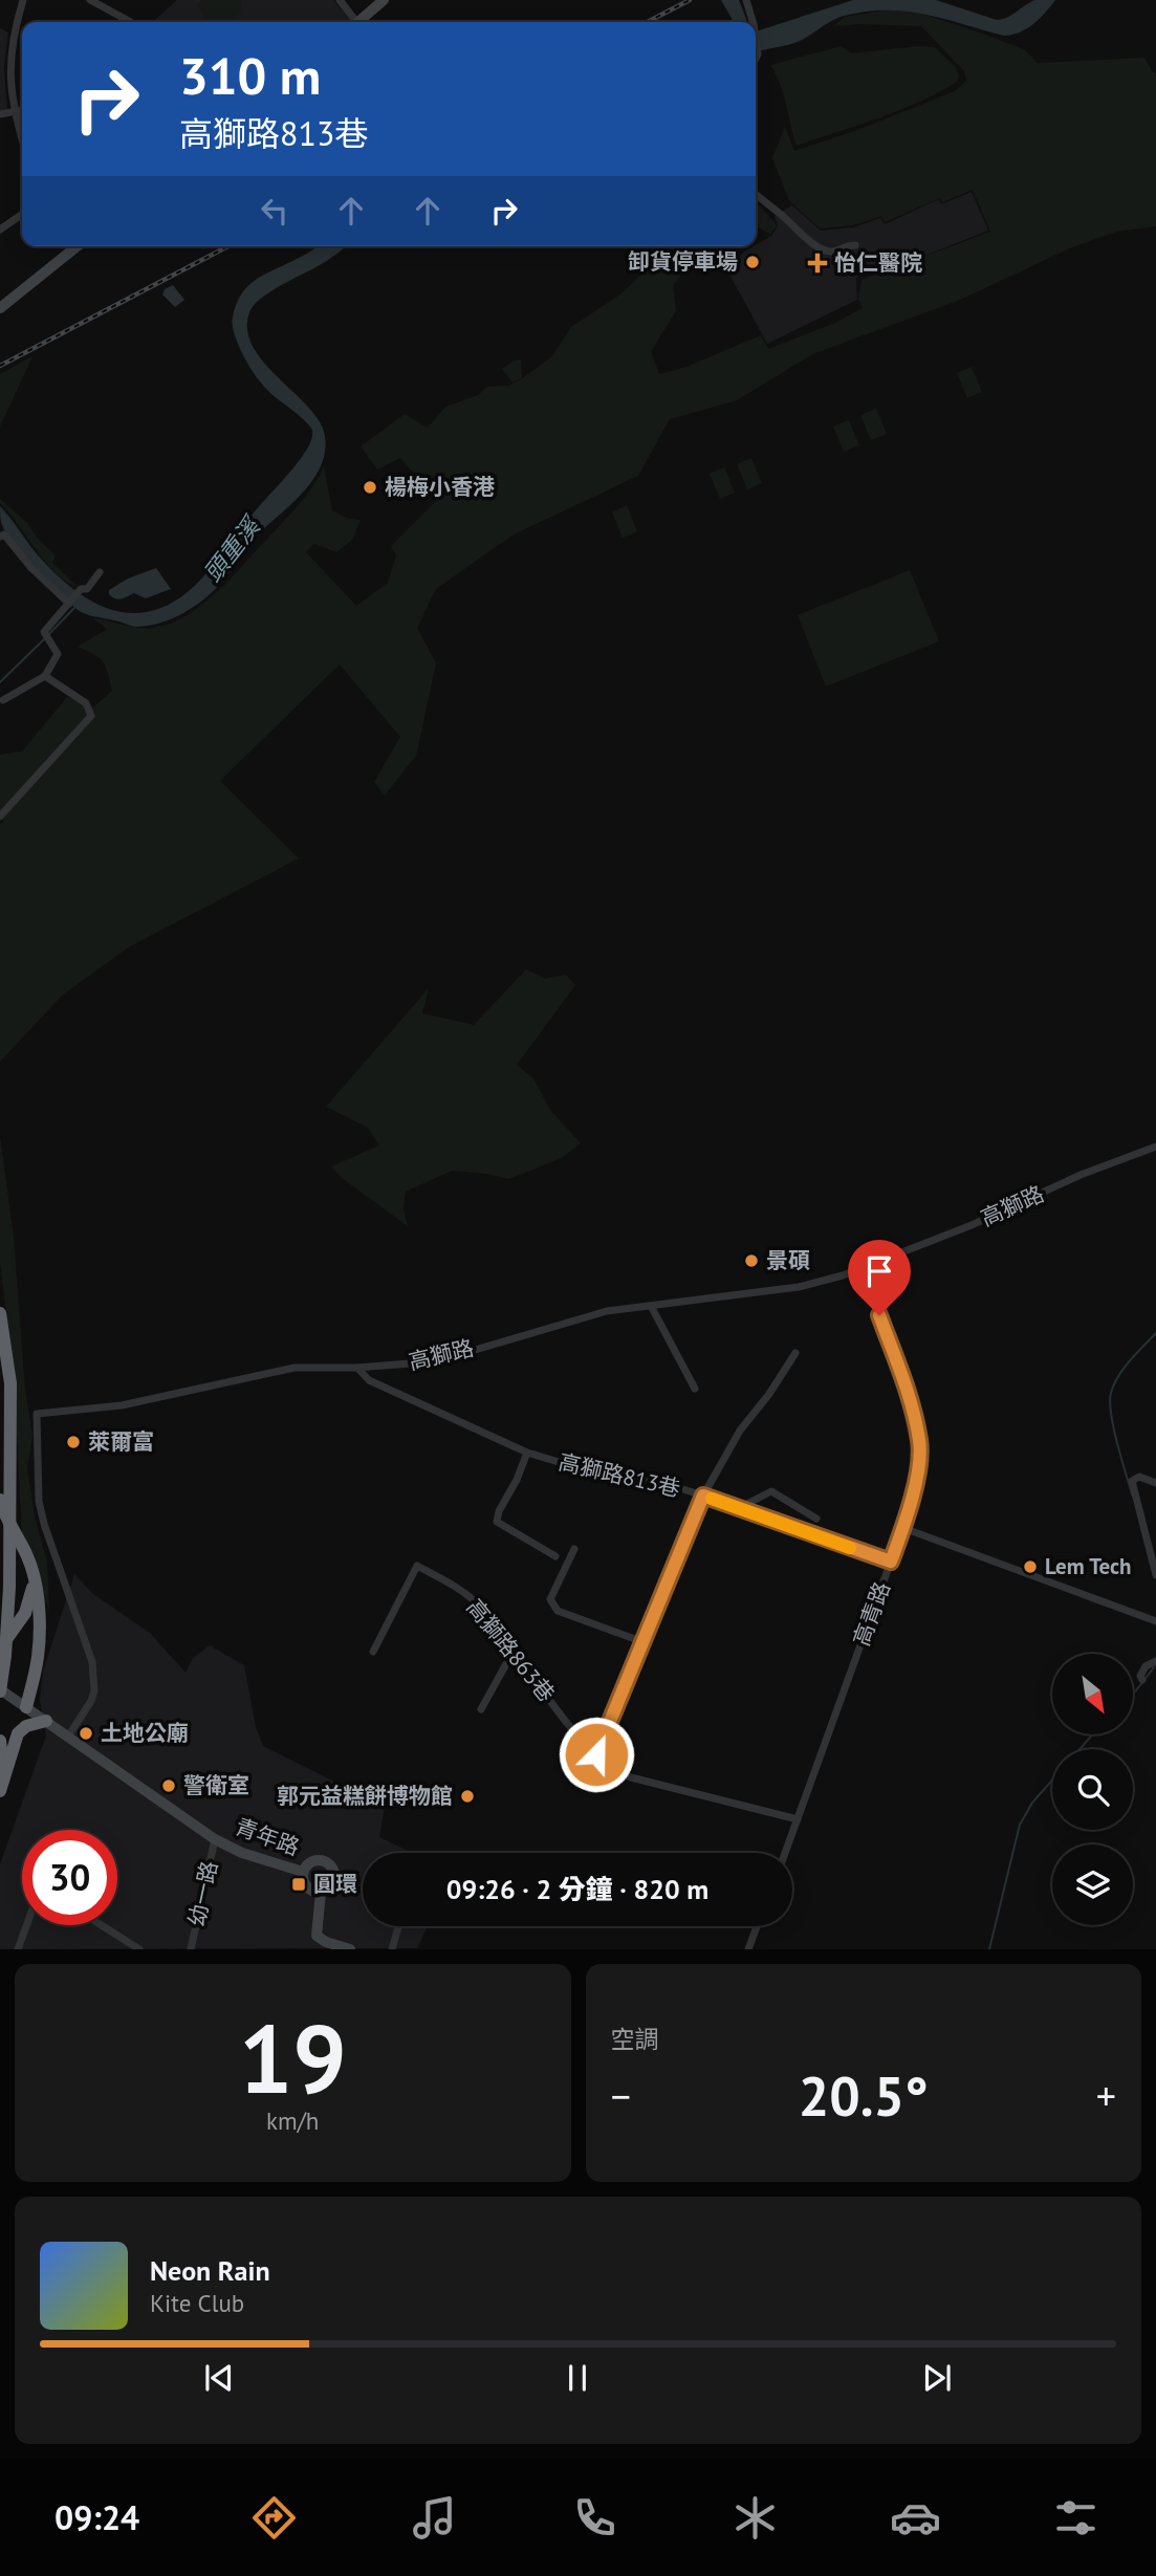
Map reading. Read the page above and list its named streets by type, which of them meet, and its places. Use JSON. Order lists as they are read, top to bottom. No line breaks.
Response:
{"streets":{"street":["高獅路","高獅路813巷","高青路","高獅路863巷","青年路","幼一路"]},"crossings":[["高獅路","高獅路813巷"],["高獅路","青年路"],["高獅路813巷","高青路"],["高青路","高獅路863巷"],["青年路","幼一路"]],"water":["頭重溪"],"places":{"other":["卸貨停車場","楊梅小香港","景碩","萊爾富","Lem Tech","土地公廟","警衛室","郭元益糕餅博物館"],"health":["怡仁醫院"],"transit":["圓環"]},"north":"bottom right","page":{"turn":["310 m","高獅路813巷"],"limit":"30","trip":"09:26 · 2 分鐘 · 820 m","tile":[["19","km/h"],"空調"],"heat":["−","20.5°","+"],"song":["Neon Rain","Kite Club"],"tabs":"09:24"}}
